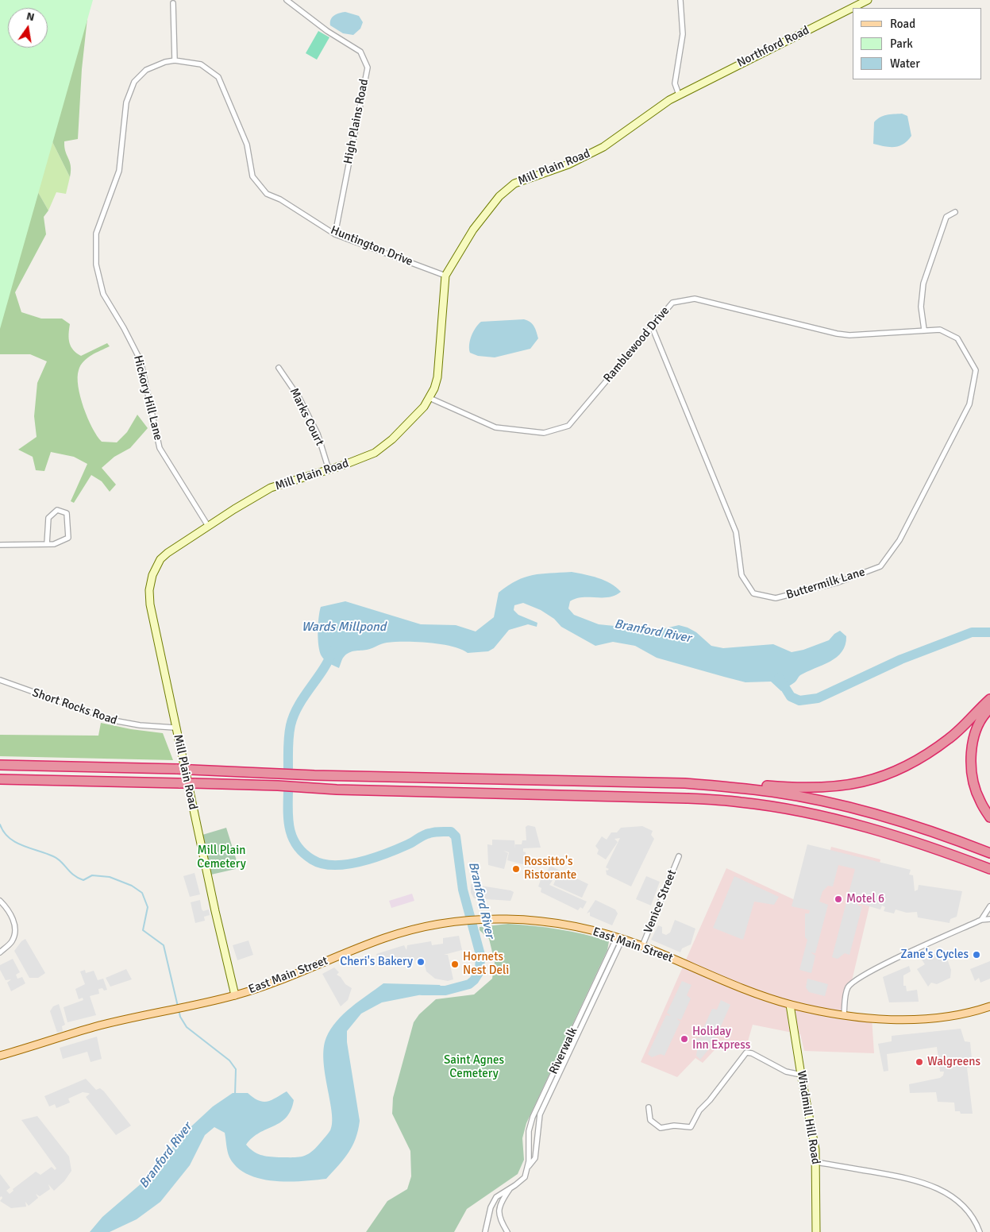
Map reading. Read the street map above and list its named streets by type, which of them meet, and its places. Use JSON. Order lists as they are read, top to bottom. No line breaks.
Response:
{"streets":{"main road":["East Main Street"],"street":["Northford Road","High Plains Road","Mill Plain Road","Huntington Drive","Ramblewood Drive","Hickory Hill Lane","Marks Court","Buttermilk Lane","Short Rocks Road","Venice Street","Riverwalk","Windmill Hill Road"]},"crossings":[["Northford Road","Mill Plain Road"],["High Plains Road","Huntington Drive"],["Mill Plain Road","Huntington Drive"],["Mill Plain Road","Ramblewood Drive"],["Mill Plain Road","Hickory Hill Lane"],["Mill Plain Road","Marks Court"],["Mill Plain Road","Short Rocks Road"],["Mill Plain Road","East Main Street"],["Huntington Drive","Hickory Hill Lane"],["Ramblewood Drive","Buttermilk Lane"],["Venice Street","East Main Street"],["East Main Street","Riverwalk"],["East Main Street","Windmill Hill Road"]],"water":["Wards Millpond","Branford River"],"parks":["Mill Plain Cemetery","Saint Agnes Cemetery"],"places":["Rossitto's Ristorante","Motel 6","Zane's Cycles","Cheri's Bakery","Hornets Nest Deli","Holiday Inn Express","Walgreens"],"legend":["Road","Park","Water"],"north":"top"}
